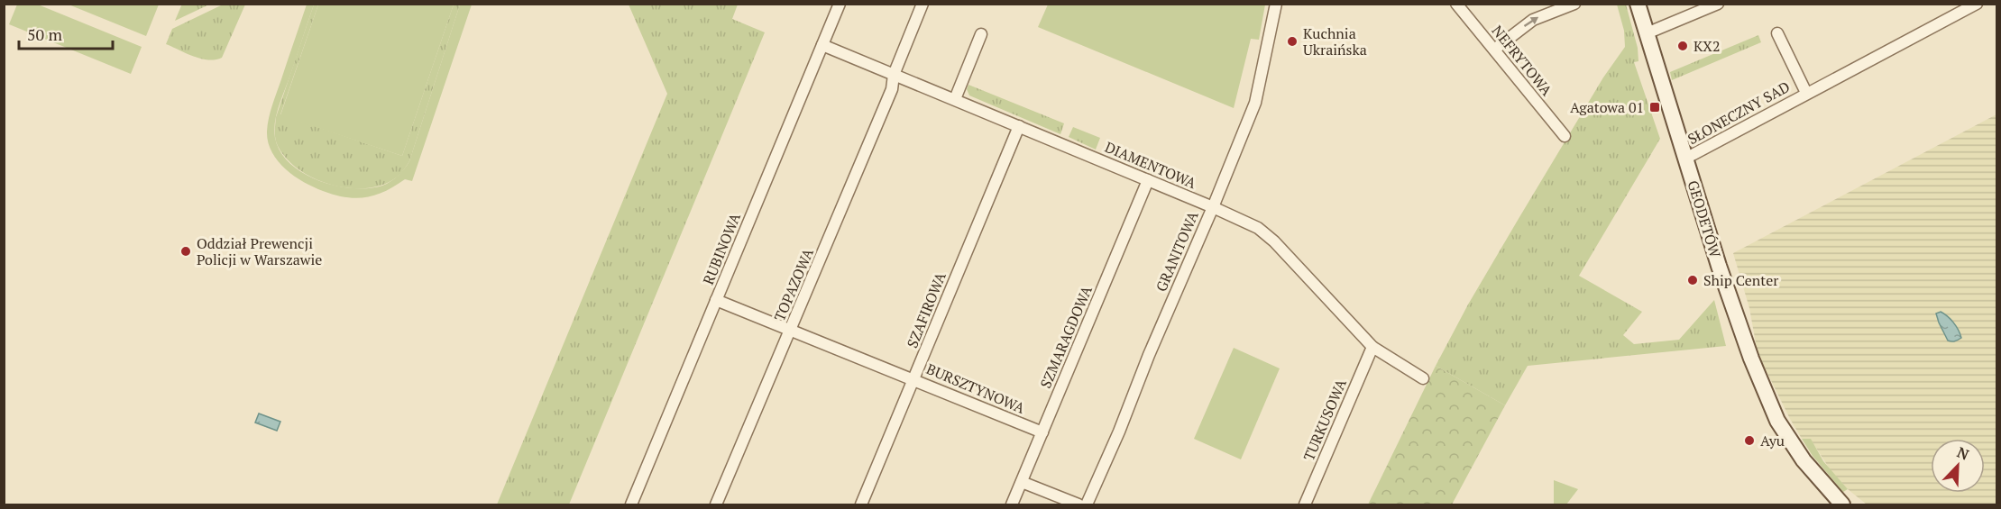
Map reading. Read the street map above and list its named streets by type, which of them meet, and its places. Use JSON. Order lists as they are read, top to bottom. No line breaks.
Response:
{"streets":{"street":["NEFRYTOWA","SŁONECZNY SAD","DIAMENTOWA","GEODETÓW","RUBINOWA","GRANITOWA","TOPAZOWA","SZAFIROWA","SZMARAGDOWA","BURSZTYNOWA","TURKUSOWA"]},"crossings":[["SŁONECZNY SAD","GEODETÓW"],["DIAMENTOWA","RUBINOWA"],["DIAMENTOWA","GRANITOWA"],["DIAMENTOWA","TOPAZOWA"],["DIAMENTOWA","SZAFIROWA"],["DIAMENTOWA","SZMARAGDOWA"],["DIAMENTOWA","TURKUSOWA"],["RUBINOWA","BURSZTYNOWA"],["TOPAZOWA","BURSZTYNOWA"],["SZAFIROWA","BURSZTYNOWA"],["SZMARAGDOWA","BURSZTYNOWA"]],"places":{"other":["Kuchnia Ukraińska","KX2","Oddział Prewencji Policji w Warszawie","Ship Center","Ayu"],"transit":["Agatowa 01"]},"scale_bar":"50 m","north":"top right"}
